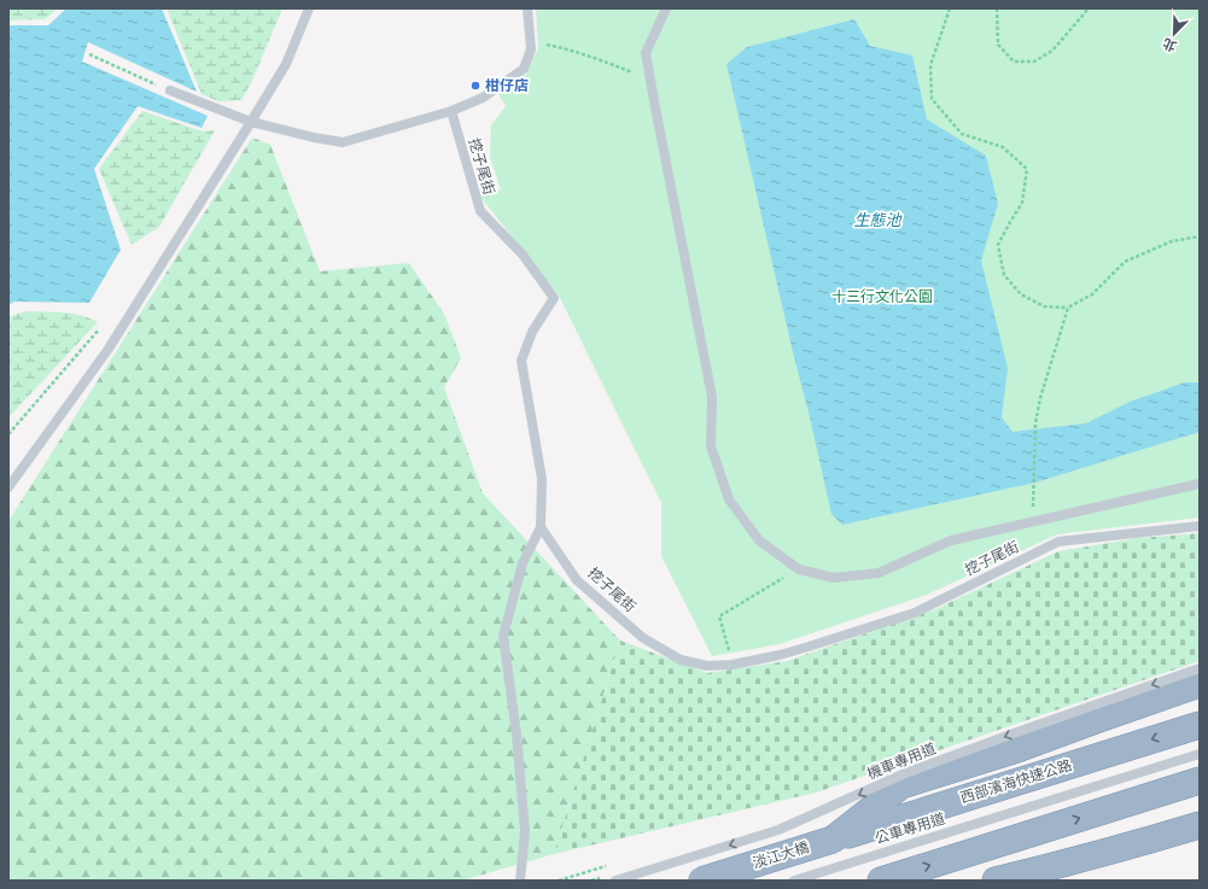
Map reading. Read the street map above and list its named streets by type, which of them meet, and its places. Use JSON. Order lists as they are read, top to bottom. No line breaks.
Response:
{"streets":{"highway":["西部濱海快速公路","淡江大橋"],"lane":["挖子尾街","機車專用道","公車專用道"]},"crossings":[["西部濱海快速公路","淡江大橋"]],"one_way":["機車專用道"],"water":["生態池"],"parks":["十三行文化公園"],"places":["柑仔店"],"north":"bottom left"}
